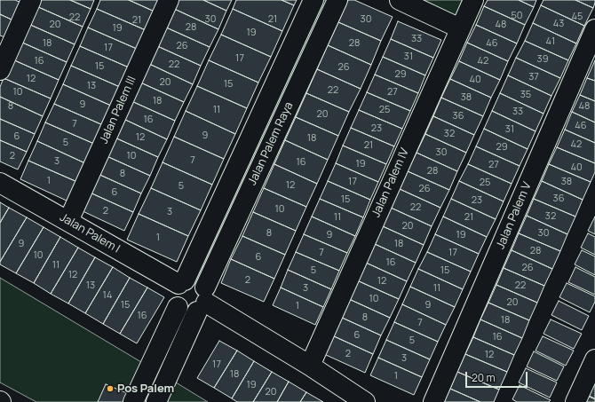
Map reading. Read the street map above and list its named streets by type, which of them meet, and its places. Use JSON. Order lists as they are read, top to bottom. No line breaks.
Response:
{"streets":{"street":["Jalan Palem III","Jalan Palem Raya","Jalan Palem IV","Jalan Palem V","Jalan Palem I"]},"crossings":[["Jalan Palem III","Jalan Palem I"],["Jalan Palem Raya","Jalan Palem I"]],"places":["Pos Palem"],"house_numbers":["50","45","22","30","21","30","21","43","20","48","28","19","19","33","41","18","28","46","26","17","31","17","39","16","42","22","15","26","29","37","12","40","20","15","13","22","10","27","35","38","18","9","8","48","11","25","33","20","36","16","7","46","23","31","32","9","6","12","18","5","42","21","29","30","2","10","7","3","16","19","27","40","28","8","1","17","38","25","12","5","26","6","36","15","23","22","10","2","3","32","11","21","20","8","30","9","19","1","9","18","28","7","17","10","6","16","11","26","5","15","12","2","12","13","22","3","11","14","10","20","15","9","1","16","8","18","7","6","16","5","2","12","3","17","18","1","19","20"],"scale_bar":"20 m"}
